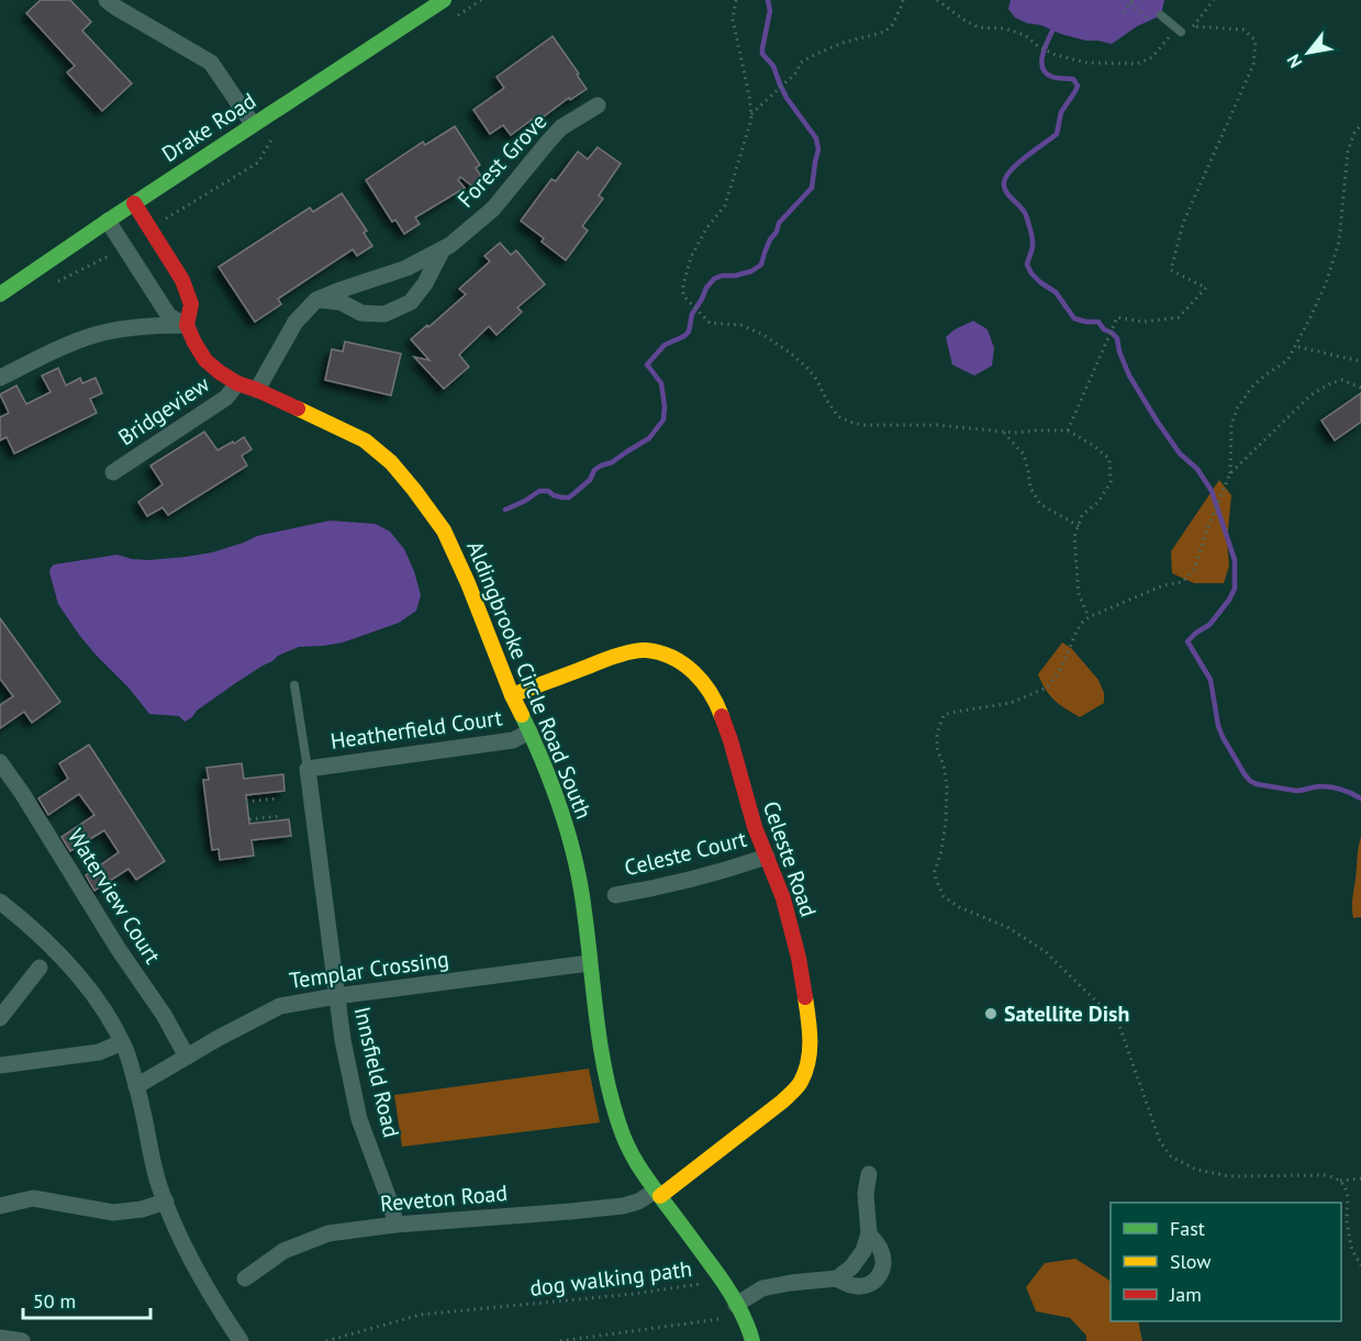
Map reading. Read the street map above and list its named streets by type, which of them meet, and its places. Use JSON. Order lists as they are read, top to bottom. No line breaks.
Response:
{"streets":{"street":["Drake Road","Forest Grove","Bridgeview","Aldingbrooke Circle Road South","Heatherfield Court","Celeste Court","Celeste Road","Waterview Court","Templar Crossing","Innsfield Road","Reveton Road"],"path":["dog walking path"]},"crossings":[["Drake Road","Aldingbrooke Circle Road South"],["Forest Grove","Aldingbrooke Circle Road South"],["Bridgeview","Aldingbrooke Circle Road South"],["Aldingbrooke Circle Road South","Heatherfield Court"],["Aldingbrooke Circle Road South","Celeste Road"],["Aldingbrooke Circle Road South","Templar Crossing"],["Aldingbrooke Circle Road South","Reveton Road"],["Heatherfield Court","Innsfield Road"],["Celeste Court","Celeste Road"],["Celeste Road","Reveton Road"],["Waterview Court","Templar Crossing"],["Templar Crossing","Innsfield Road"],["Innsfield Road","Reveton Road"]],"places":["Satellite Dish"],"legend":["Fast","Slow","Jam"],"scale_bar":"50 m","north":"bottom left"}
